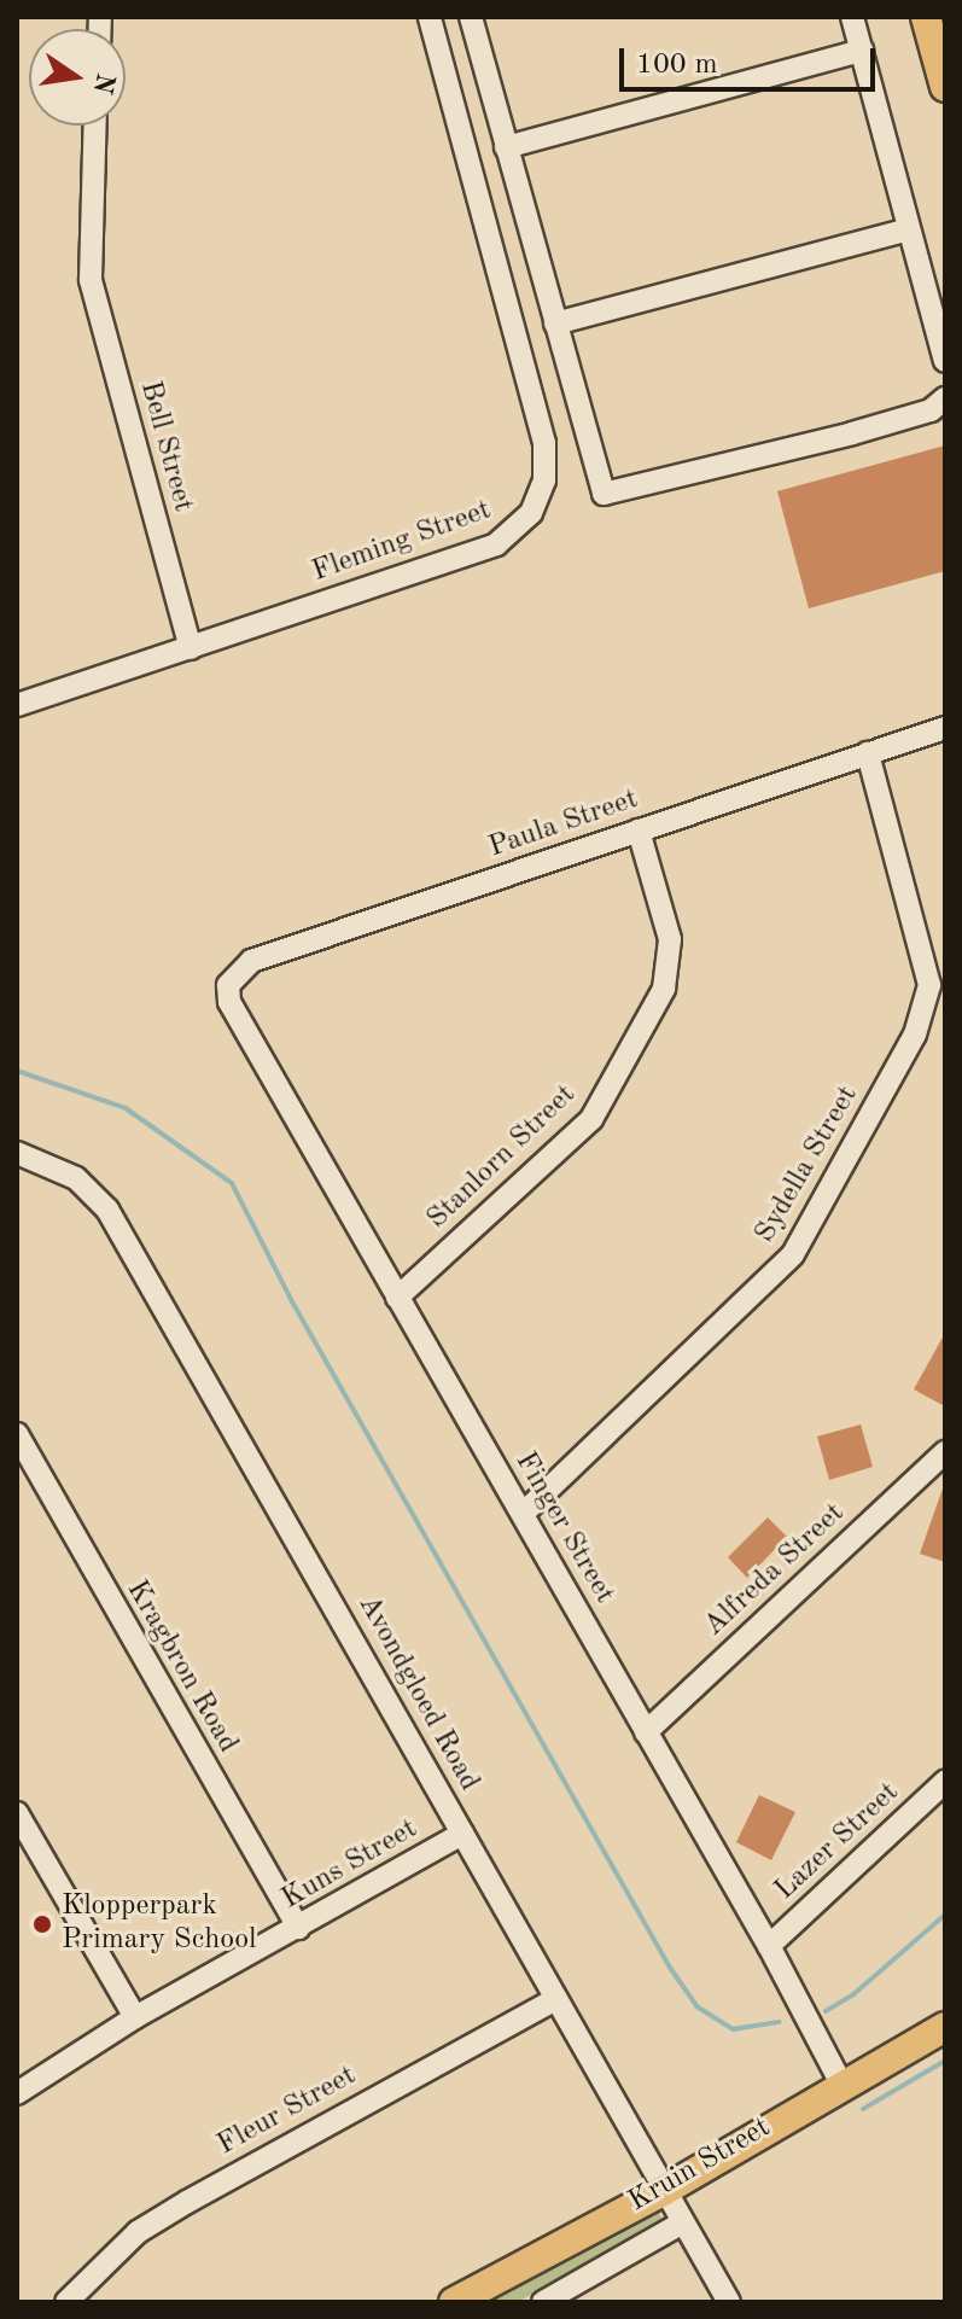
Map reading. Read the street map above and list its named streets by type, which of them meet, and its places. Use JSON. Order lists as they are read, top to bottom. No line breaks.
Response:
{"streets":{"main road":["Kruin Street"],"street":["Bell Street","Fleming Street","Paula Street","Stanlorn Street","Sydella Street","Finger Street","Alfreda Street","Kragbron Road","Avondgloed Road","Lazer Street","Kuns Street","Fleur Street"]},"crossings":[["Bell Street","Fleming Street"],["Paula Street","Stanlorn Street"],["Paula Street","Sydella Street"],["Paula Street","Finger Street"],["Stanlorn Street","Finger Street"],["Sydella Street","Finger Street"],["Finger Street","Alfreda Street"],["Finger Street","Lazer Street"],["Finger Street","Kruin Street"],["Kragbron Road","Kuns Street"],["Avondgloed Road","Kuns Street"],["Avondgloed Road","Fleur Street"],["Avondgloed Road","Kruin Street"]],"places":["Klopperpark Primary School"],"scale_bar":"100 m","north":"right"}
